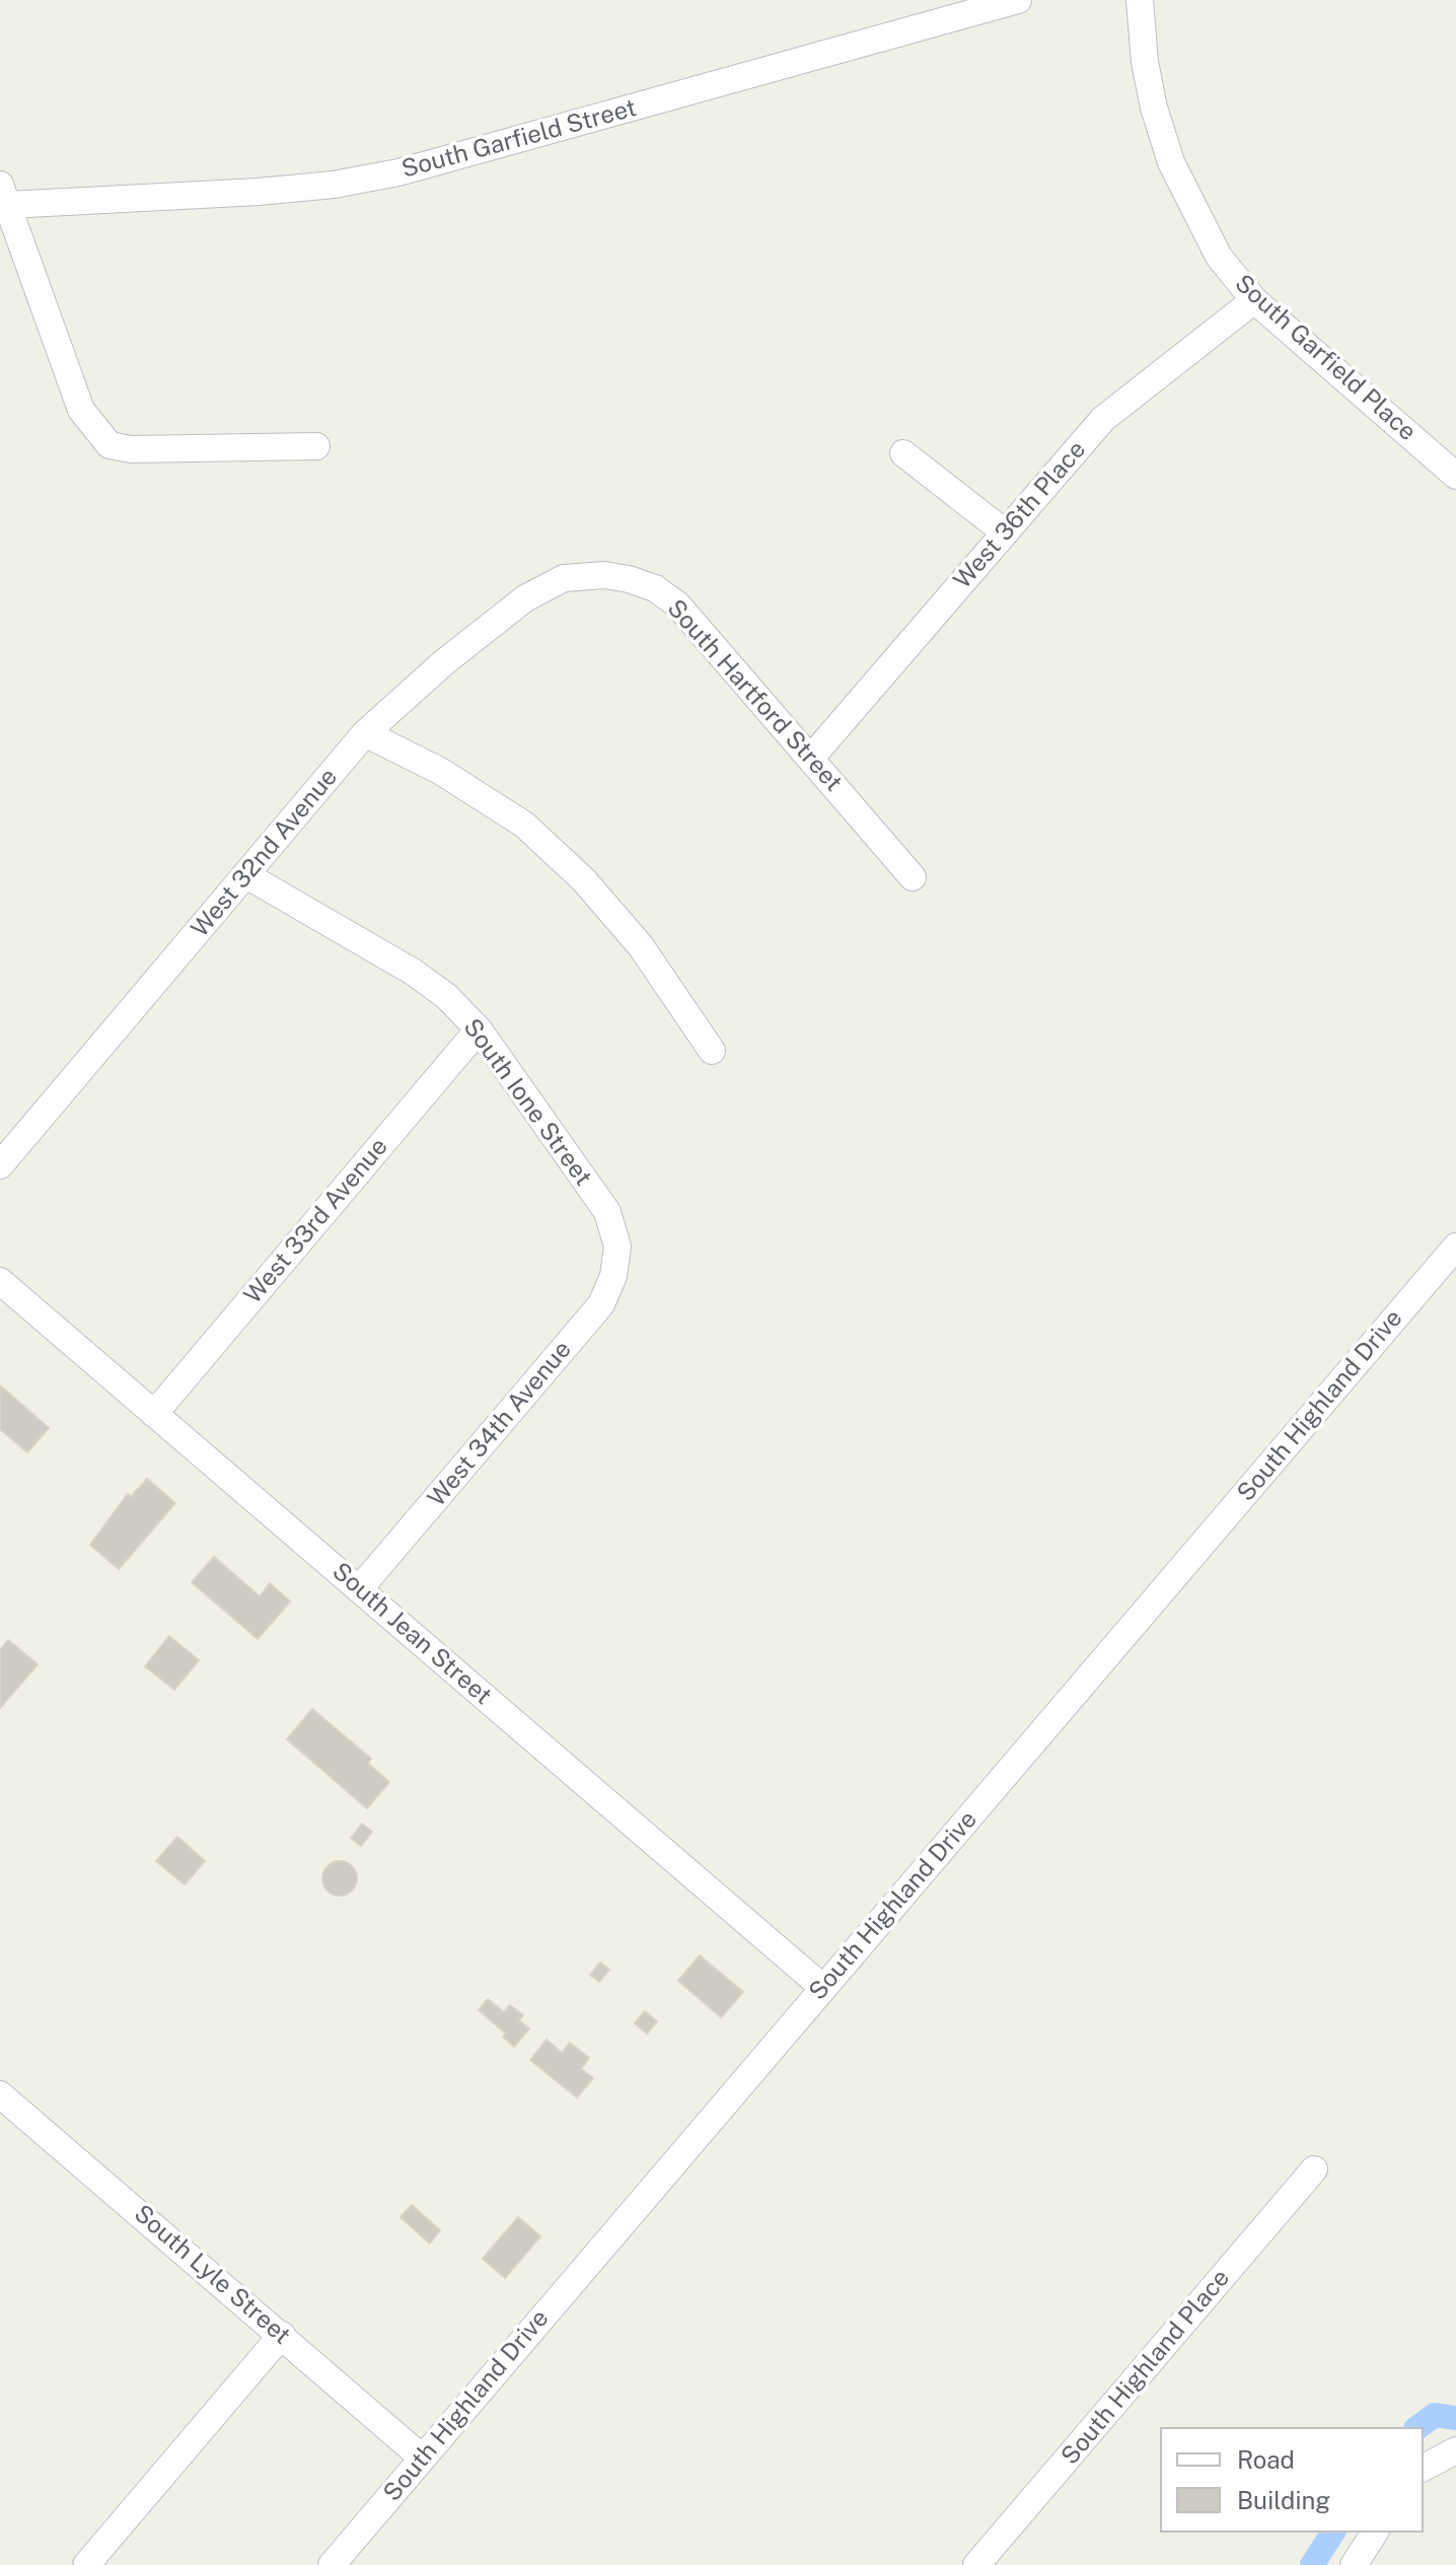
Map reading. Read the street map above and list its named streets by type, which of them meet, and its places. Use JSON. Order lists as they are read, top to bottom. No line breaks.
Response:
{"streets":{"street":["South Garfield Street","South Garfield Place","West 36th Place","South Hartford Street","West 32nd Avenue","South Ione Street","West 33rd Avenue","South Highland Drive","West 34th Avenue","South Jean Street","South Lyle Street","South Highland Place"]},"crossings":[["South Garfield Place","West 36th Place"],["West 36th Place","South Hartford Street"],["South Hartford Street","West 32nd Avenue"],["West 32nd Avenue","South Ione Street"],["South Ione Street","West 33rd Avenue"],["South Ione Street","West 34th Avenue"],["West 33rd Avenue","South Jean Street"],["South Highland Drive","South Jean Street"],["South Highland Drive","South Lyle Street"],["West 34th Avenue","South Jean Street"]],"legend":["Road","Building"]}
